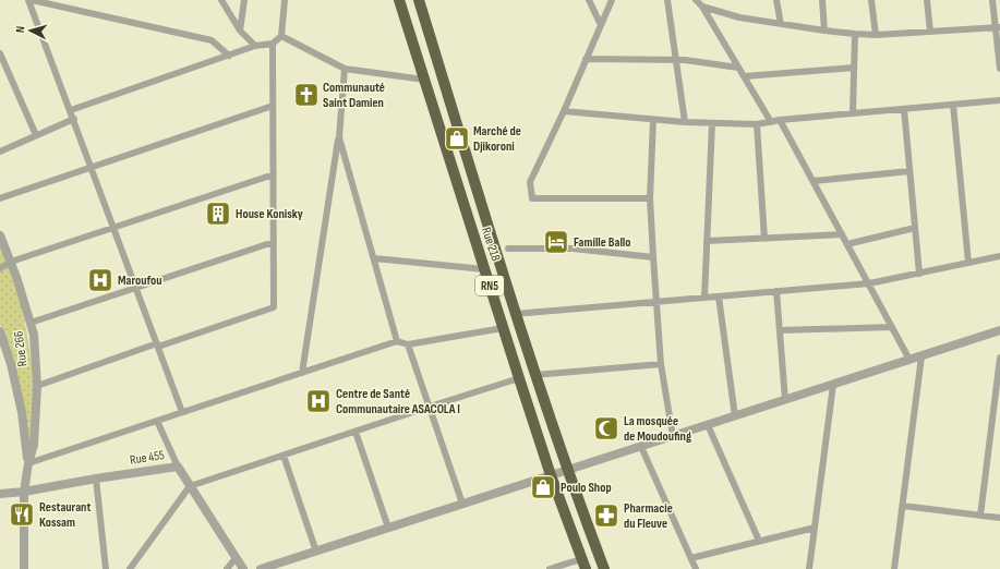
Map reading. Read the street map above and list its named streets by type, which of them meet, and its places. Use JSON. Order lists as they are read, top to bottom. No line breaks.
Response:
{"streets":{"highway":["Rue 218","RN5"],"street":["Rue 266","Rue 455"]},"crossings":[["Rue 266","Rue 455"]],"places":{"church":["Communauté Saint Damien"],"shop":["Marché de Djikoroni","Poulo Shop"],"building":["House Konisky"],"hotel":["Famille Ballo"],"hospital":["Maroufou","Centre de Santé Communautaire ASACOLA I"],"mosque":["La mosquée de Moudoufing"],"restaurant":["Restaurant Kossam"],"pharmacy":["Pharmacie du Fleuve"]},"north":"left"}
